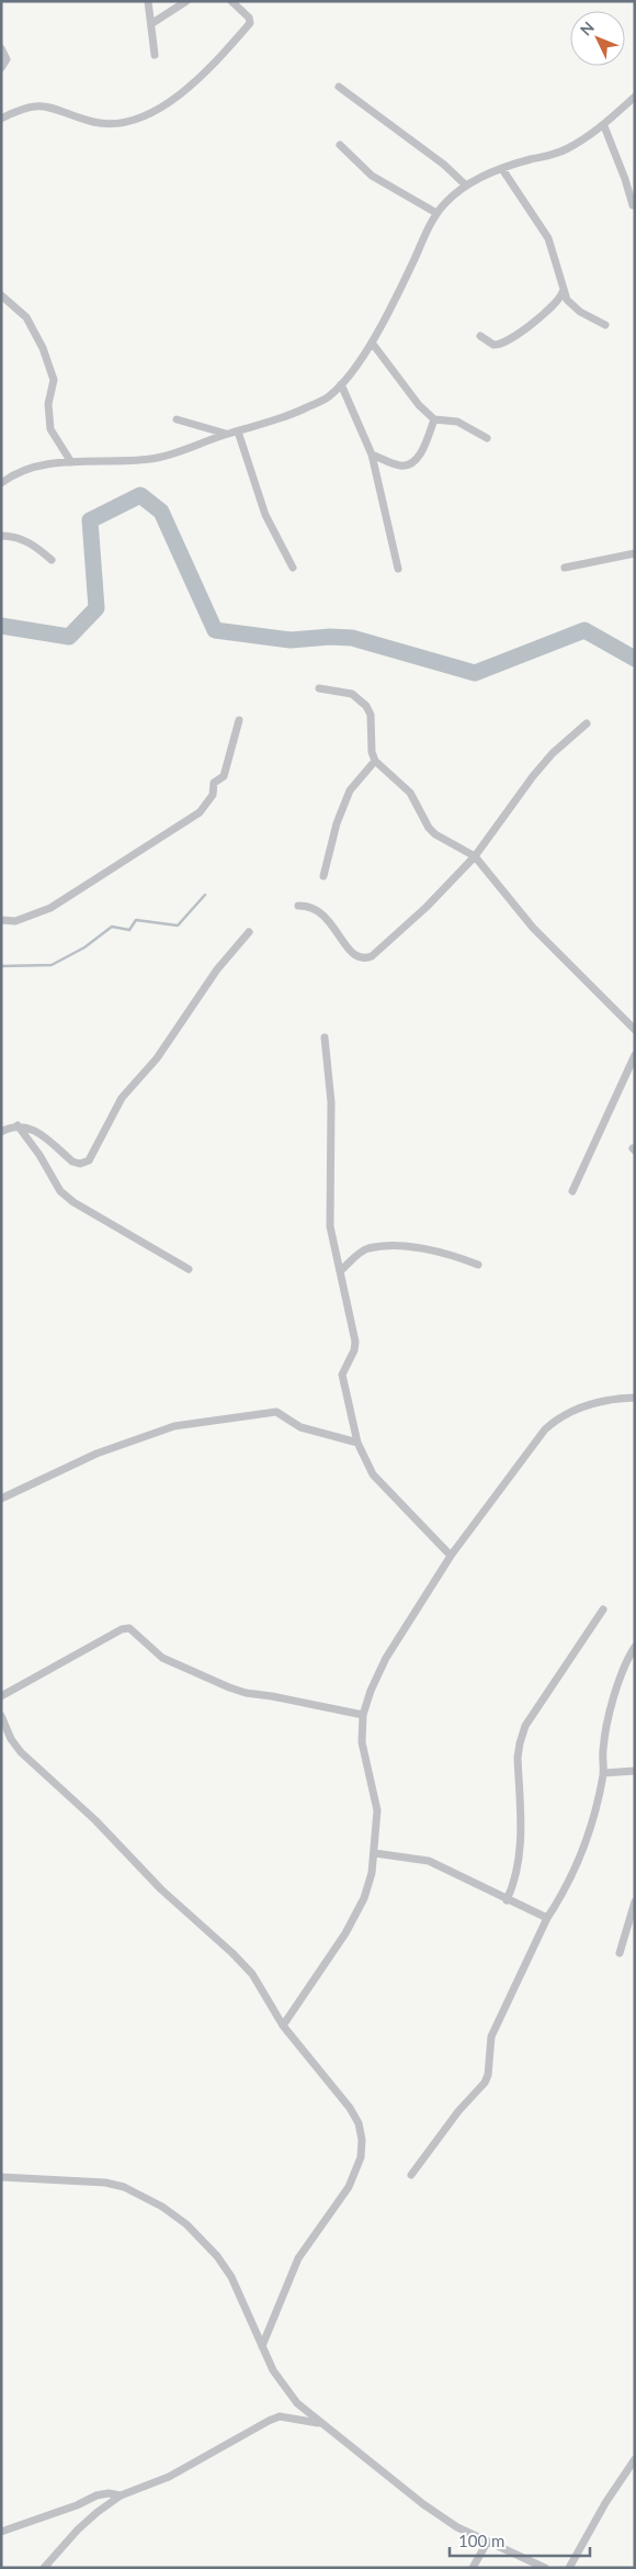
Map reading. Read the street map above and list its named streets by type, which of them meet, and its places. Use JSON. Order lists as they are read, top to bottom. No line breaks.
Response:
{"scale_bar":"100 m","north":"top left"}
